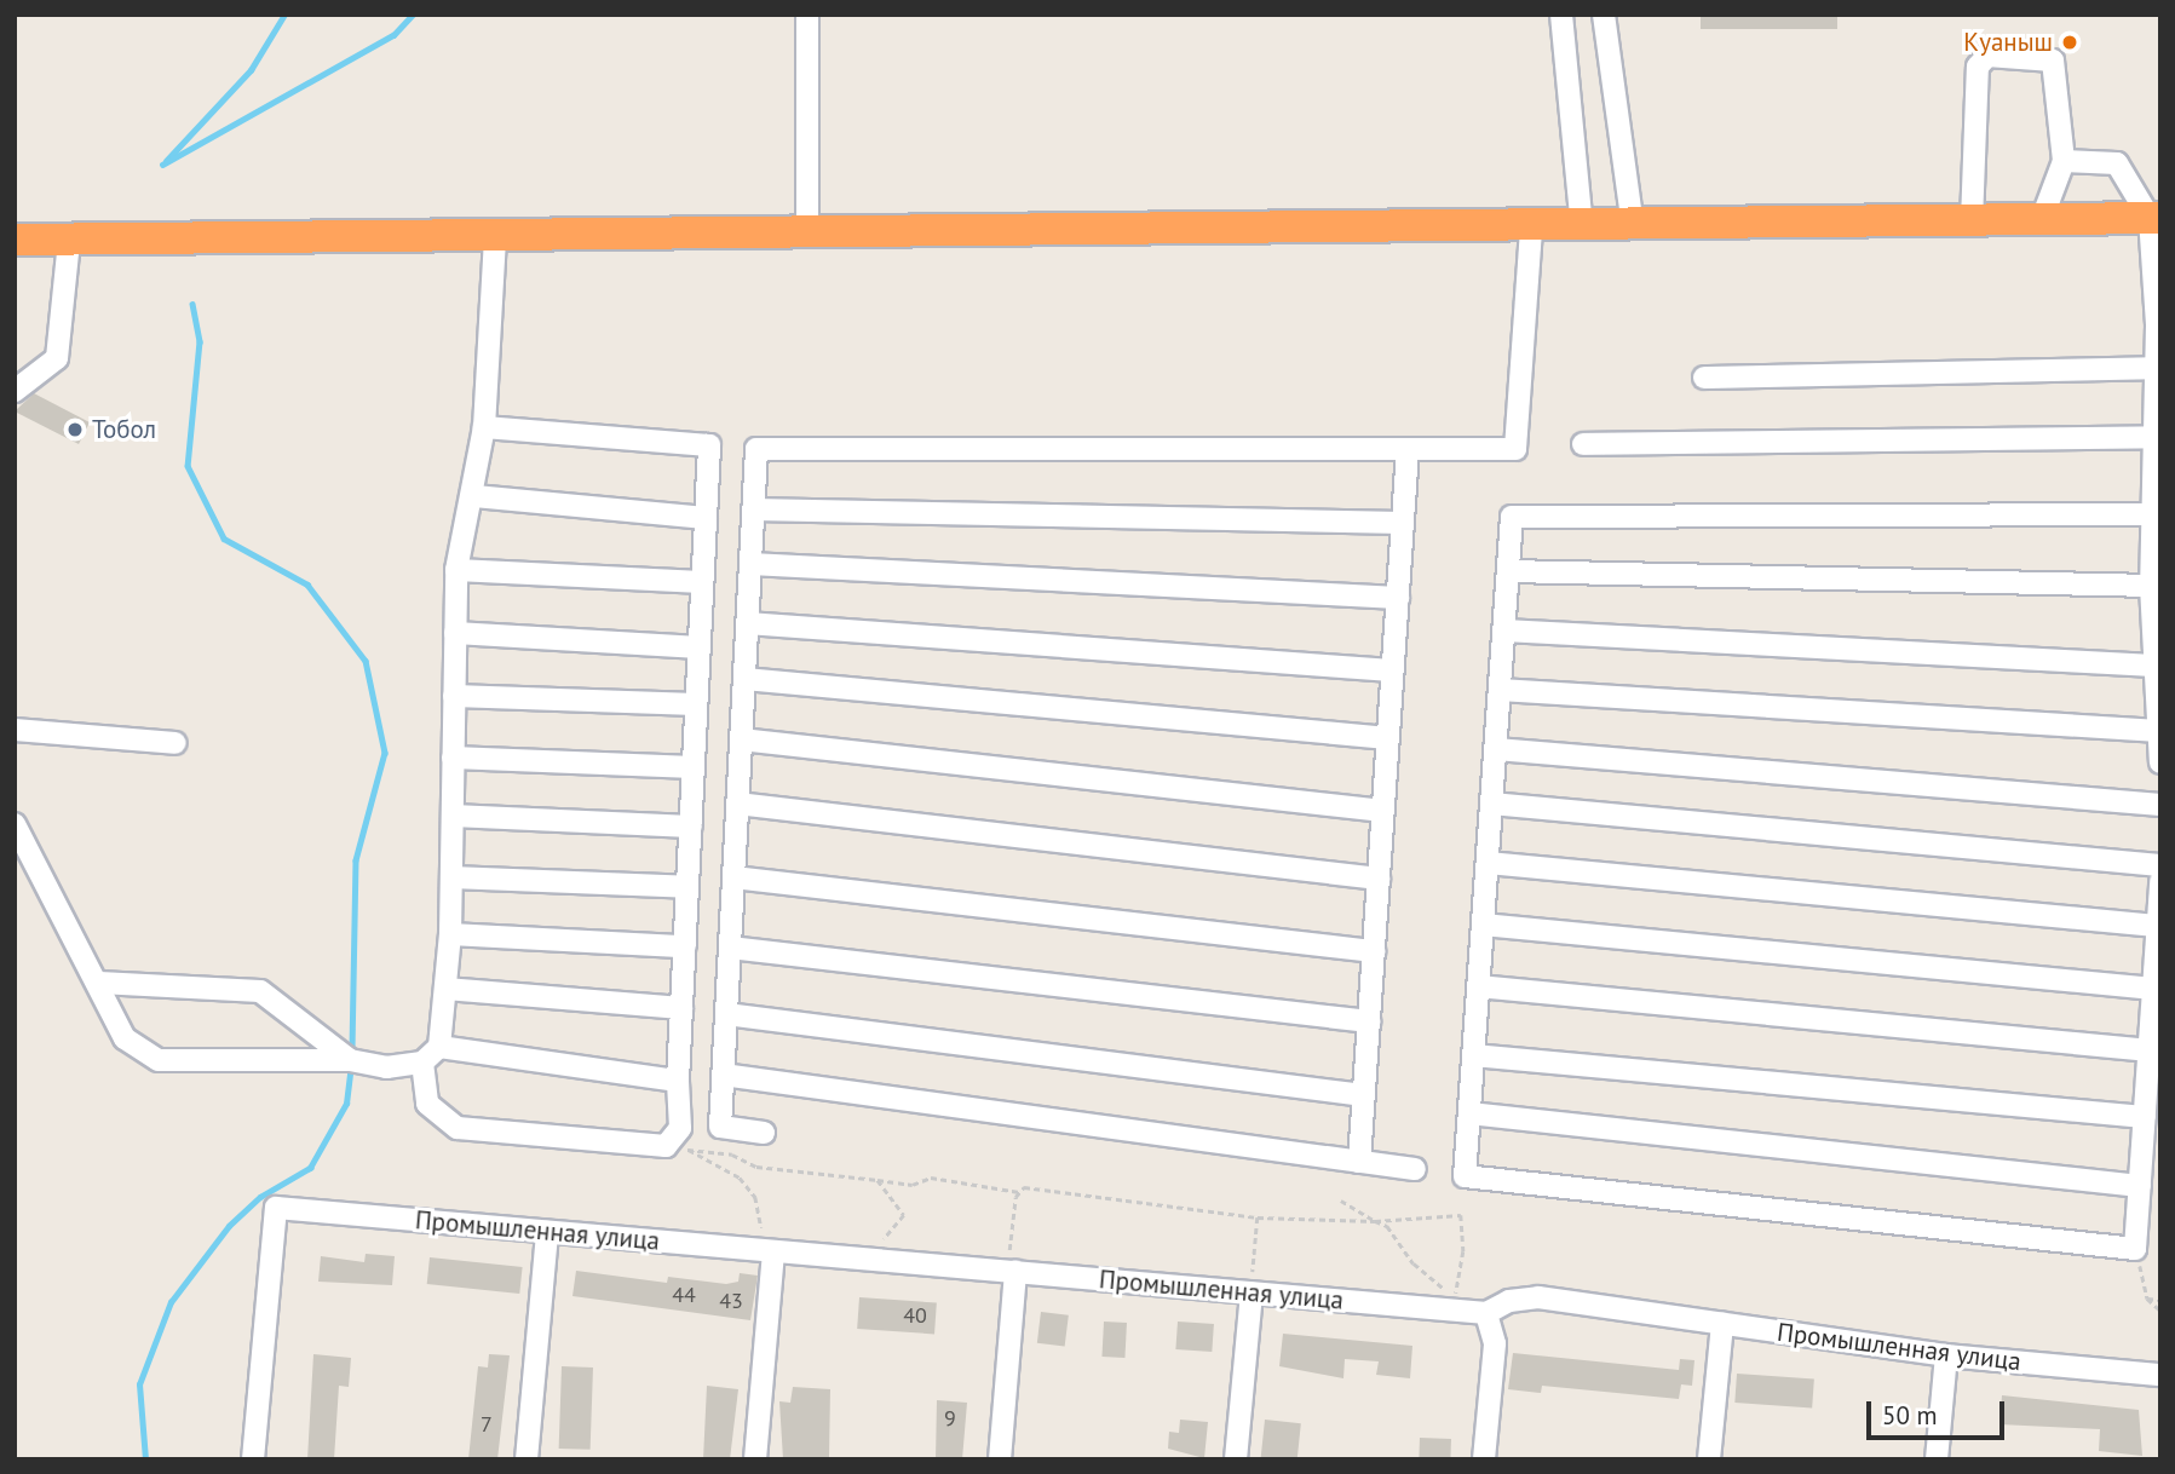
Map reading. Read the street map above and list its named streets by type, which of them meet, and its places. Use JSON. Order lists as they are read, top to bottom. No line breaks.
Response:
{"streets":{"lane":["Промышленная улица"]},"places":["Куаныш","Тобол"],"house_numbers":["44","43","40","9","7"],"scale_bar":"50 m"}
